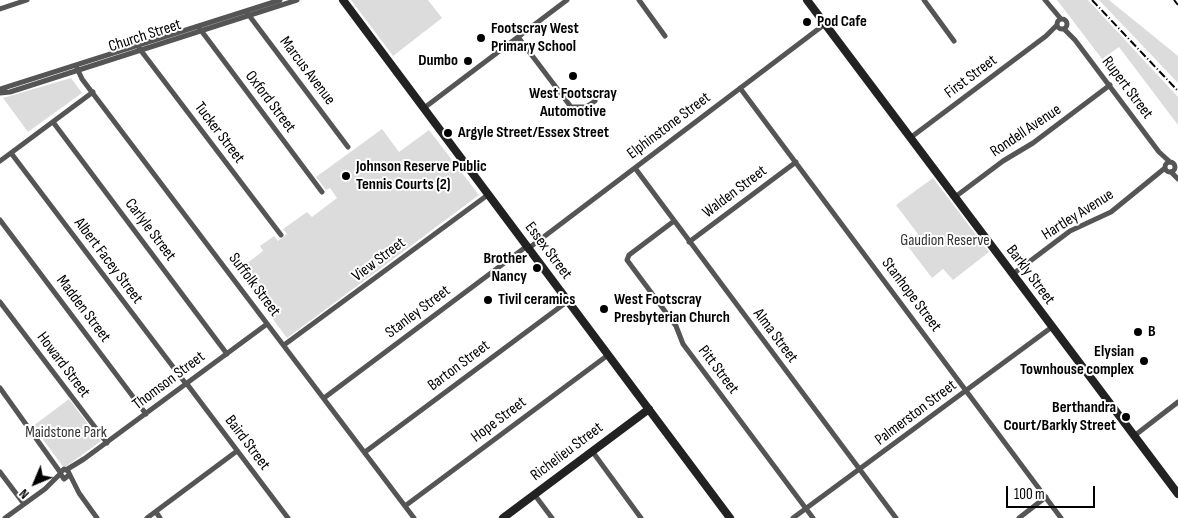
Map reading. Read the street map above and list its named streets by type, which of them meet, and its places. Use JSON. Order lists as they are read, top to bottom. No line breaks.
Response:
{"streets":{"street":["Church Street","Marcus Avenue","First Street","Rupert Street","Oxford Street","Elphinstone Street","Rondell Avenue","Tucker Street","Walden Street","Hartley Avenue","Carlyle Street","Essex Street","View Street","Albert Facey Street","Barkly Street","Suffolk Street","Stanhope Street","Madden Street","Stanley Street","Alma Street","Howard Street","Barton Street","Pitt Street","Thomson Street","Palmerston Street","Hope Street","Baird Street","Richelieu Street"]},"crossings":[["Church Street","Marcus Avenue"],["Church Street","Oxford Street"],["Church Street","Tucker Street"],["Church Street","Suffolk Street"],["First Street","Rupert Street"],["First Street","Barkly Street"],["Rupert Street","Rondell Avenue"],["Rupert Street","Hartley Avenue"],["Elphinstone Street","Essex Street"],["Elphinstone Street","Barkly Street"],["Elphinstone Street","Stanhope Street"],["Elphinstone Street","Stanley Street"],["Elphinstone Street","Alma Street"],["Rondell Avenue","Barkly Street"],["Walden Street","Stanhope Street"],["Walden Street","Alma Street"],["Hartley Avenue","Barkly Street"],["Carlyle Street","Thomson Street"],["Essex Street","View Street"],["Essex Street","Stanley Street"],["Essex Street","Barton Street"],["Essex Street","Hope Street"],["Essex Street","Richelieu Street"],["View Street","Suffolk Street"],["Albert Facey Street","Thomson Street"],["Albert Facey Street","Baird Street"],["Barkly Street","Palmerston Street"],["Suffolk Street","Stanley Street"],["Suffolk Street","Barton Street"],["Suffolk Street","Thomson Street"],["Suffolk Street","Hope Street"],["Stanhope Street","Palmerston Street"],["Madden Street","Thomson Street"],["Alma Street","Pitt Street"],["Alma Street","Palmerston Street"],["Howard Street","Thomson Street"],["Pitt Street","Palmerston Street"],["Thomson Street","Baird Street"]],"parks":["Gaudion Reserve","Maidstone Park"],"places":["Pod Cafe","Footscray West Primary School","Dumbo","West Footscray Automotive","Argyle Street/Essex Street","Johnson Reserve Public Tennis Courts (2)","Brother Nancy","Tivil ceramics","West Footscray Presbyterian Church","B","Elysian Townhouse complex","Berthandra Court/Barkly Street"],"scale_bar":"100 m","north":"bottom left"}
